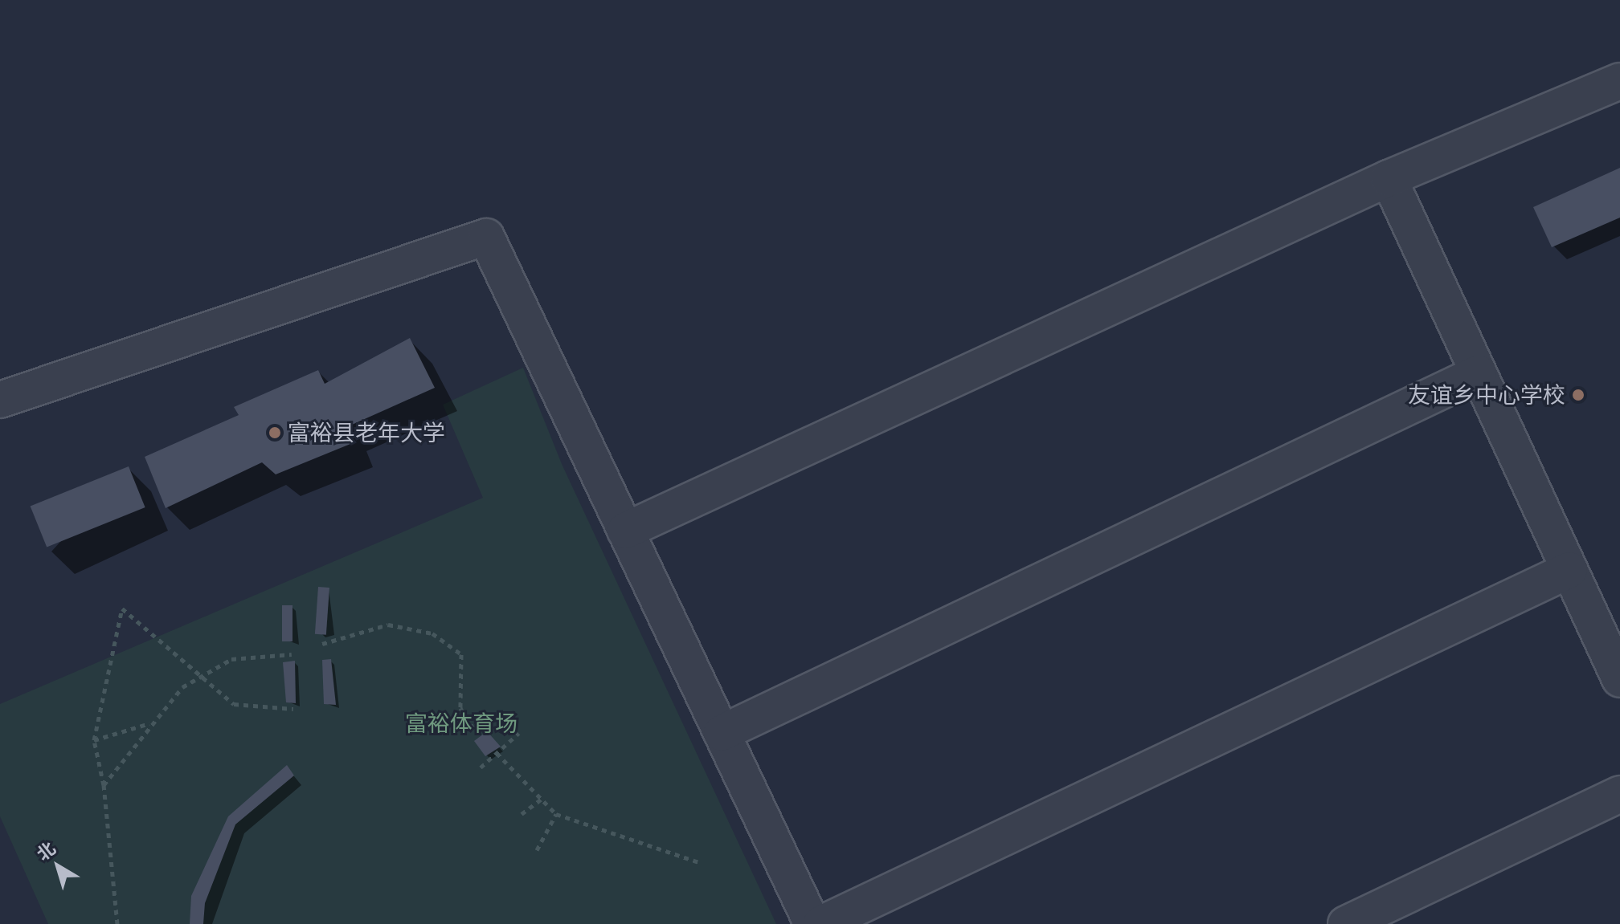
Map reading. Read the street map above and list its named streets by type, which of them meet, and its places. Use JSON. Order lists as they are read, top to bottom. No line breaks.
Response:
{"parks":["富裕体育场"],"places":["友谊乡中心学校","富裕县老年大学"],"north":"top left"}
